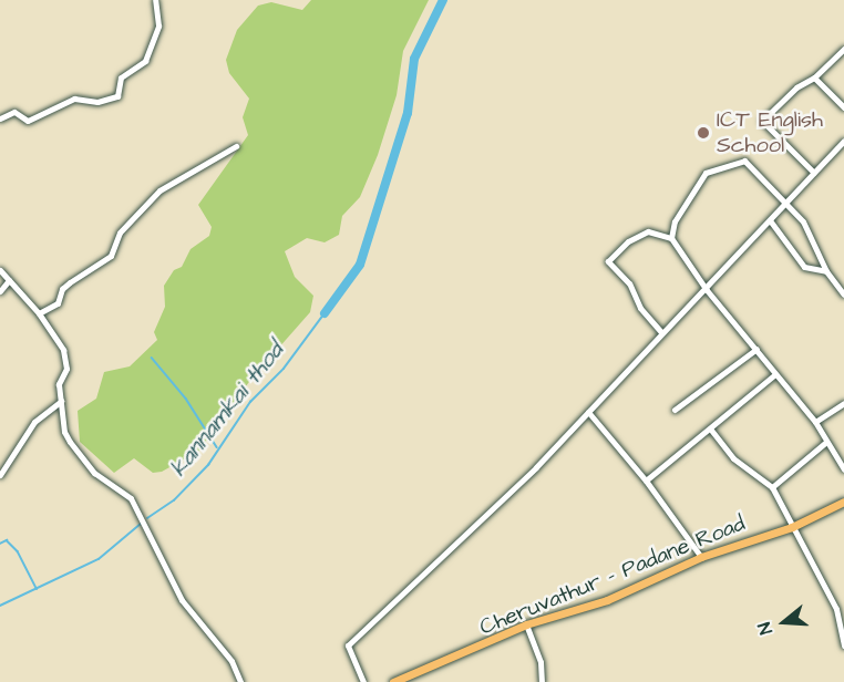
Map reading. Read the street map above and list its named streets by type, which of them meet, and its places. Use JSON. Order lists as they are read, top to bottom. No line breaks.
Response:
{"streets":{"main road":["Cheruvathur - Padane Road"]},"water":["kannamkai thod"],"places":["ICT English School"],"north":"left"}
